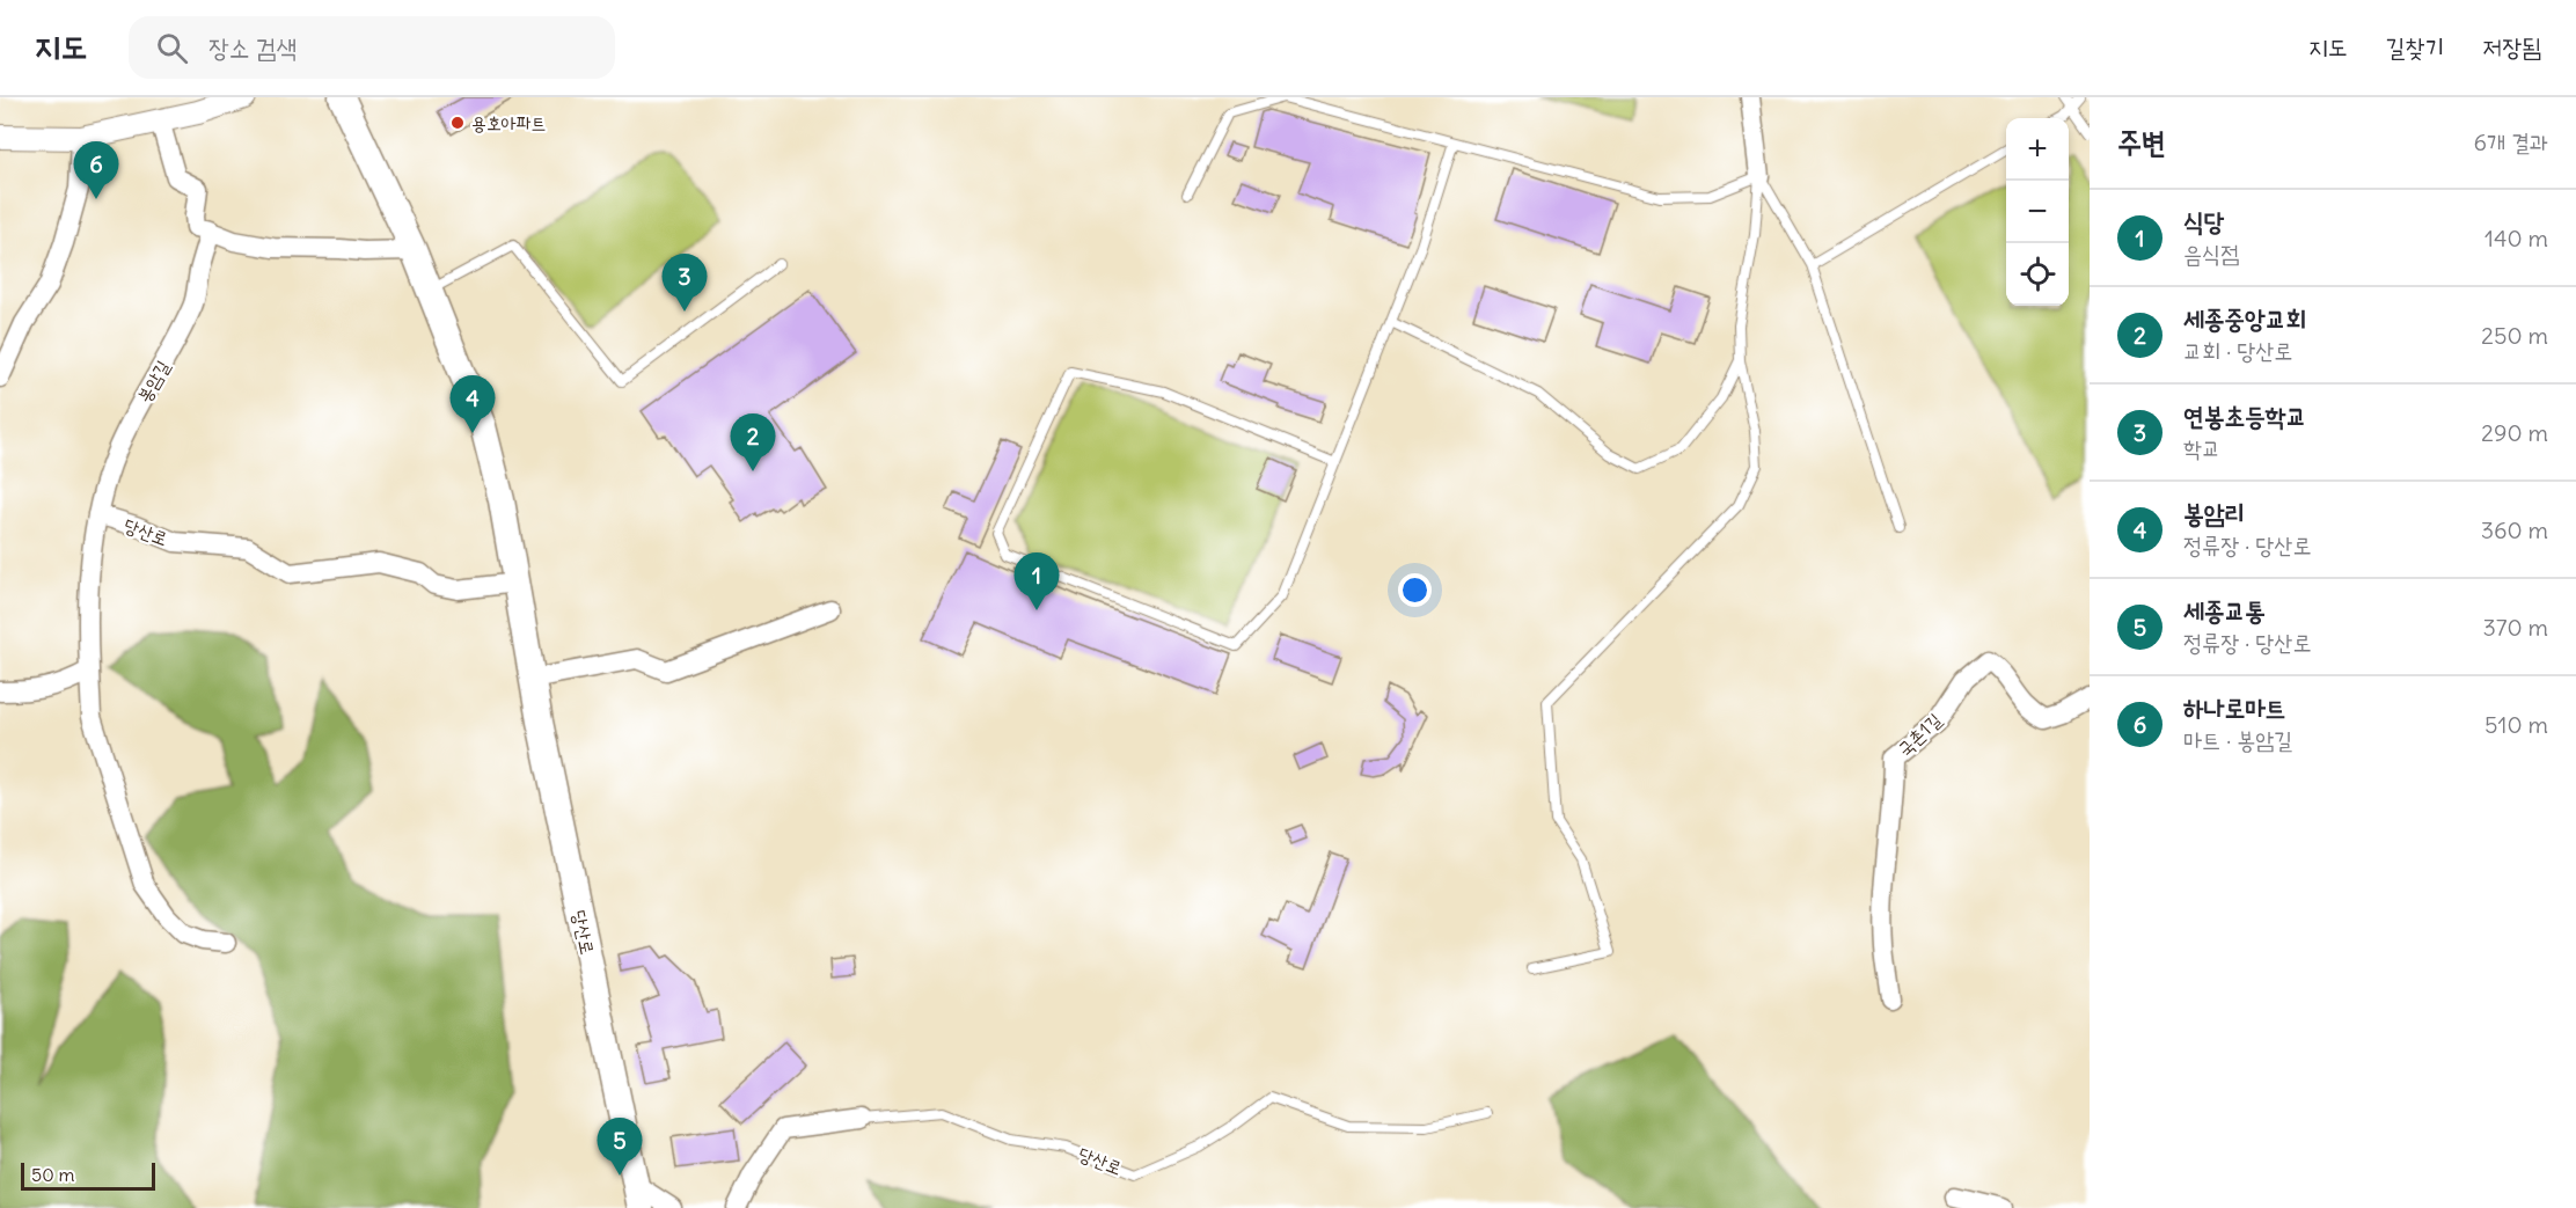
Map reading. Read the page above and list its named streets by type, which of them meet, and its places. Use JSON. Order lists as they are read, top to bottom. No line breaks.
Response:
{"streets":{"main road":["당산로"],"street":["봉암길","국촌1길"]},"crossings":[["봉암길","당산로"]],"places":["용호아파트"],"scale_bar":"50 m","page":{"header":"지도","search":"장소 검색","nav":["지도","길찾기","저장됨"],"heading":["주변","6개 결과"],"map_buttons":["+","−"],"pins":["6","3","4","2","1","5"],"list":[{"mark":"1","name":"식당","note":"음식점","value":"140 m"},{"mark":"2","name":"세종중앙교회","note":"교회 · 당산로","value":"250 m"},{"mark":"3","name":"연봉초등학교","note":"학교","value":"290 m"},{"mark":"4","name":"봉암리","note":"정류장 · 당산로","value":"360 m"},{"mark":"5","name":"세종교통","note":"정류장 · 당산로","value":"370 m"},{"mark":"6","name":"하나로마트","note":"마트 · 봉암길","value":"510 m"}],"scale":"50 m"}}
